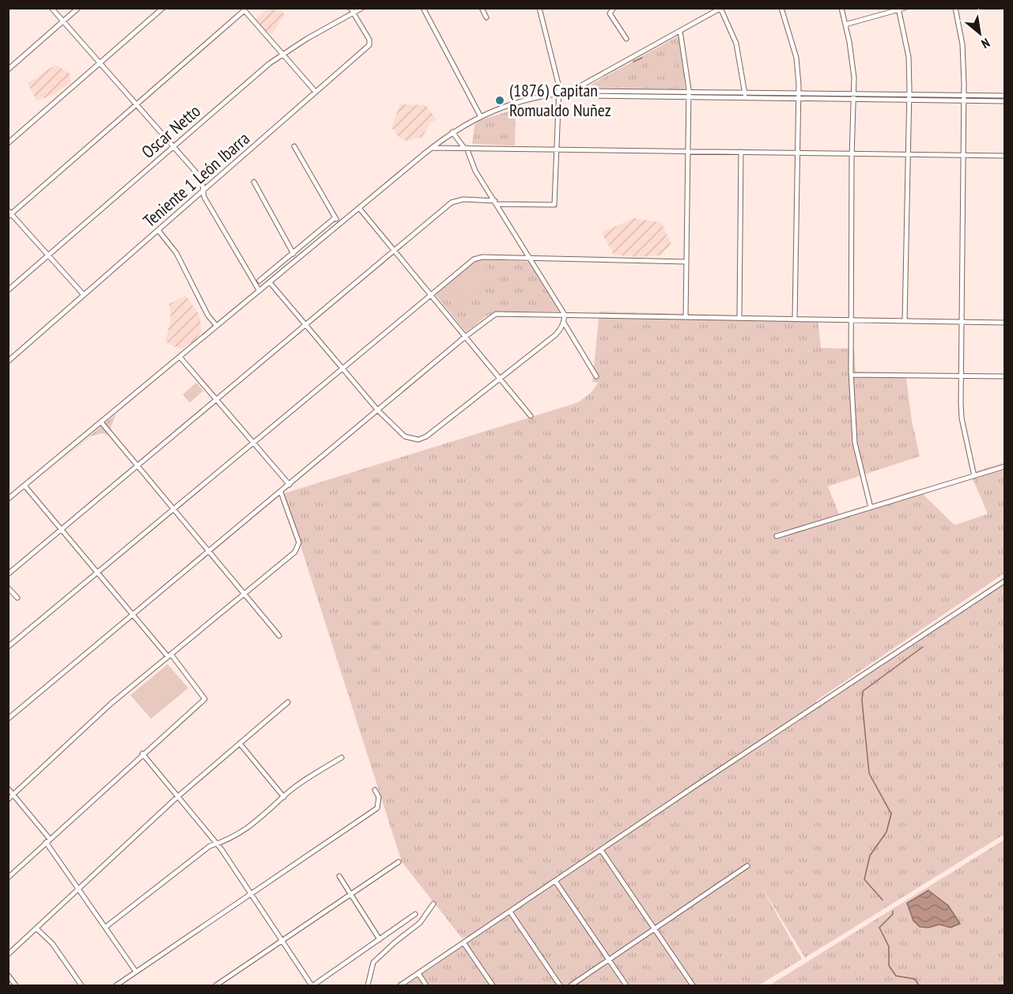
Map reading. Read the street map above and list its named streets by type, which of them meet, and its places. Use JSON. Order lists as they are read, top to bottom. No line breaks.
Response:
{"streets":{"street":["Oscar Netto","Teniente 1 León Ibarra"]},"crossings":[["Oscar Netto","Teniente 1 León Ibarra"]],"places":["(1876) Capitan Romualdo Nuñez"],"north":"bottom right"}
